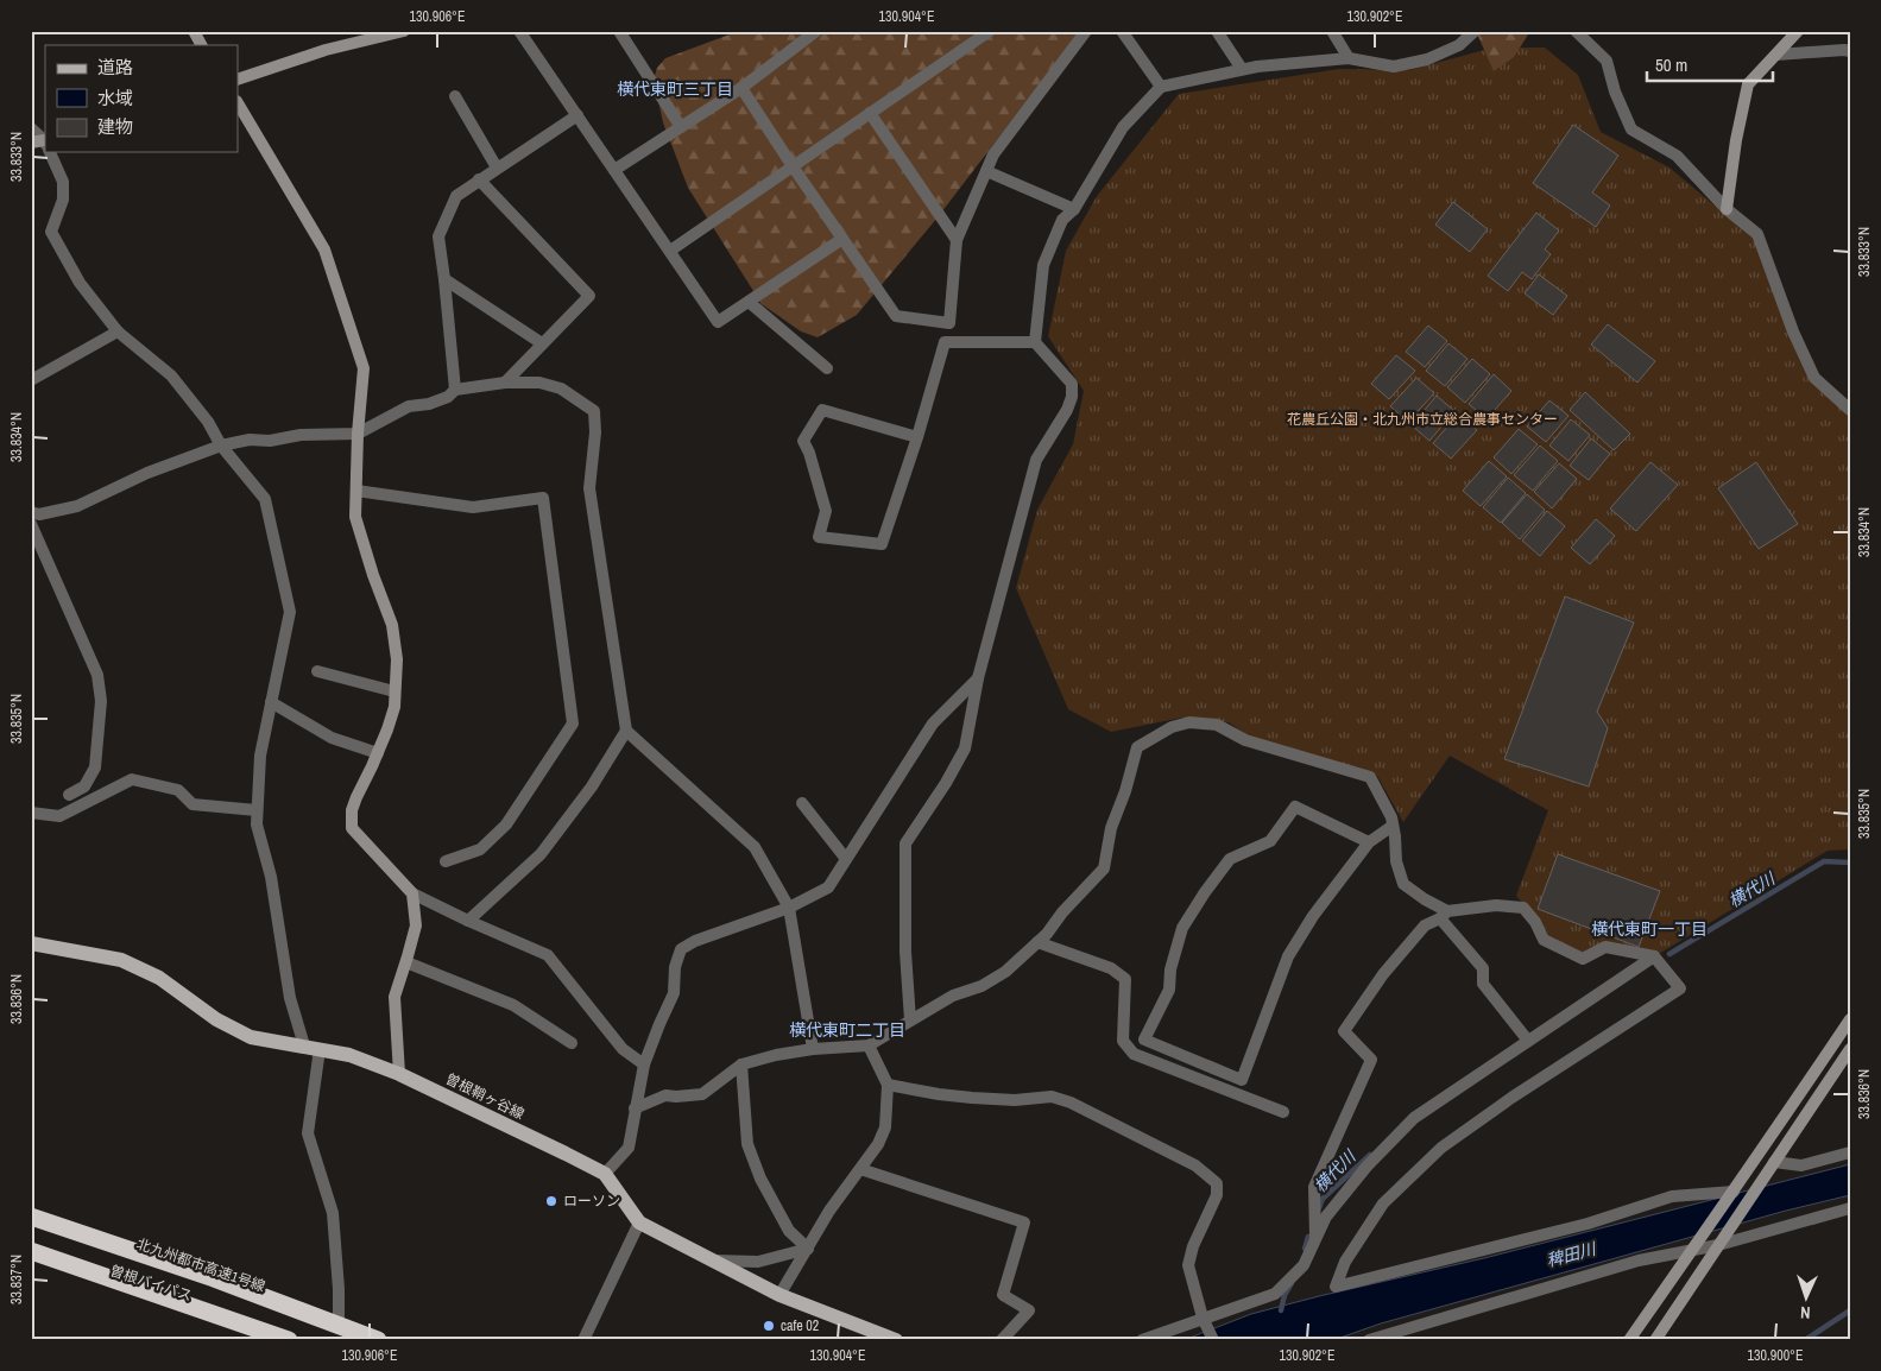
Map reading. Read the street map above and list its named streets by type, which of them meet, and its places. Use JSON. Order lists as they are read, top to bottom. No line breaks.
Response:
{"streets":{"highway":["北九州都市高速1号線","曽根バイパス"],"main road":["曽根鞘ヶ谷線"]},"districts":["横代東町三丁目","横代東町一丁目","横代東町二丁目"],"water":["横代川","稗田川"],"parks":["花農丘公園・北九州市立総合農事センター"],"places":["ローソン","cafe 02"],"legend":["道路","水域","建物"],"scale_bar":"50 m","north":"bottom","coordinates":["130.906°E","130.904°E","130.902°E","33.833°N","33.834°N","33.835°N","33.836°N","33.837°N","130.900°E"]}
